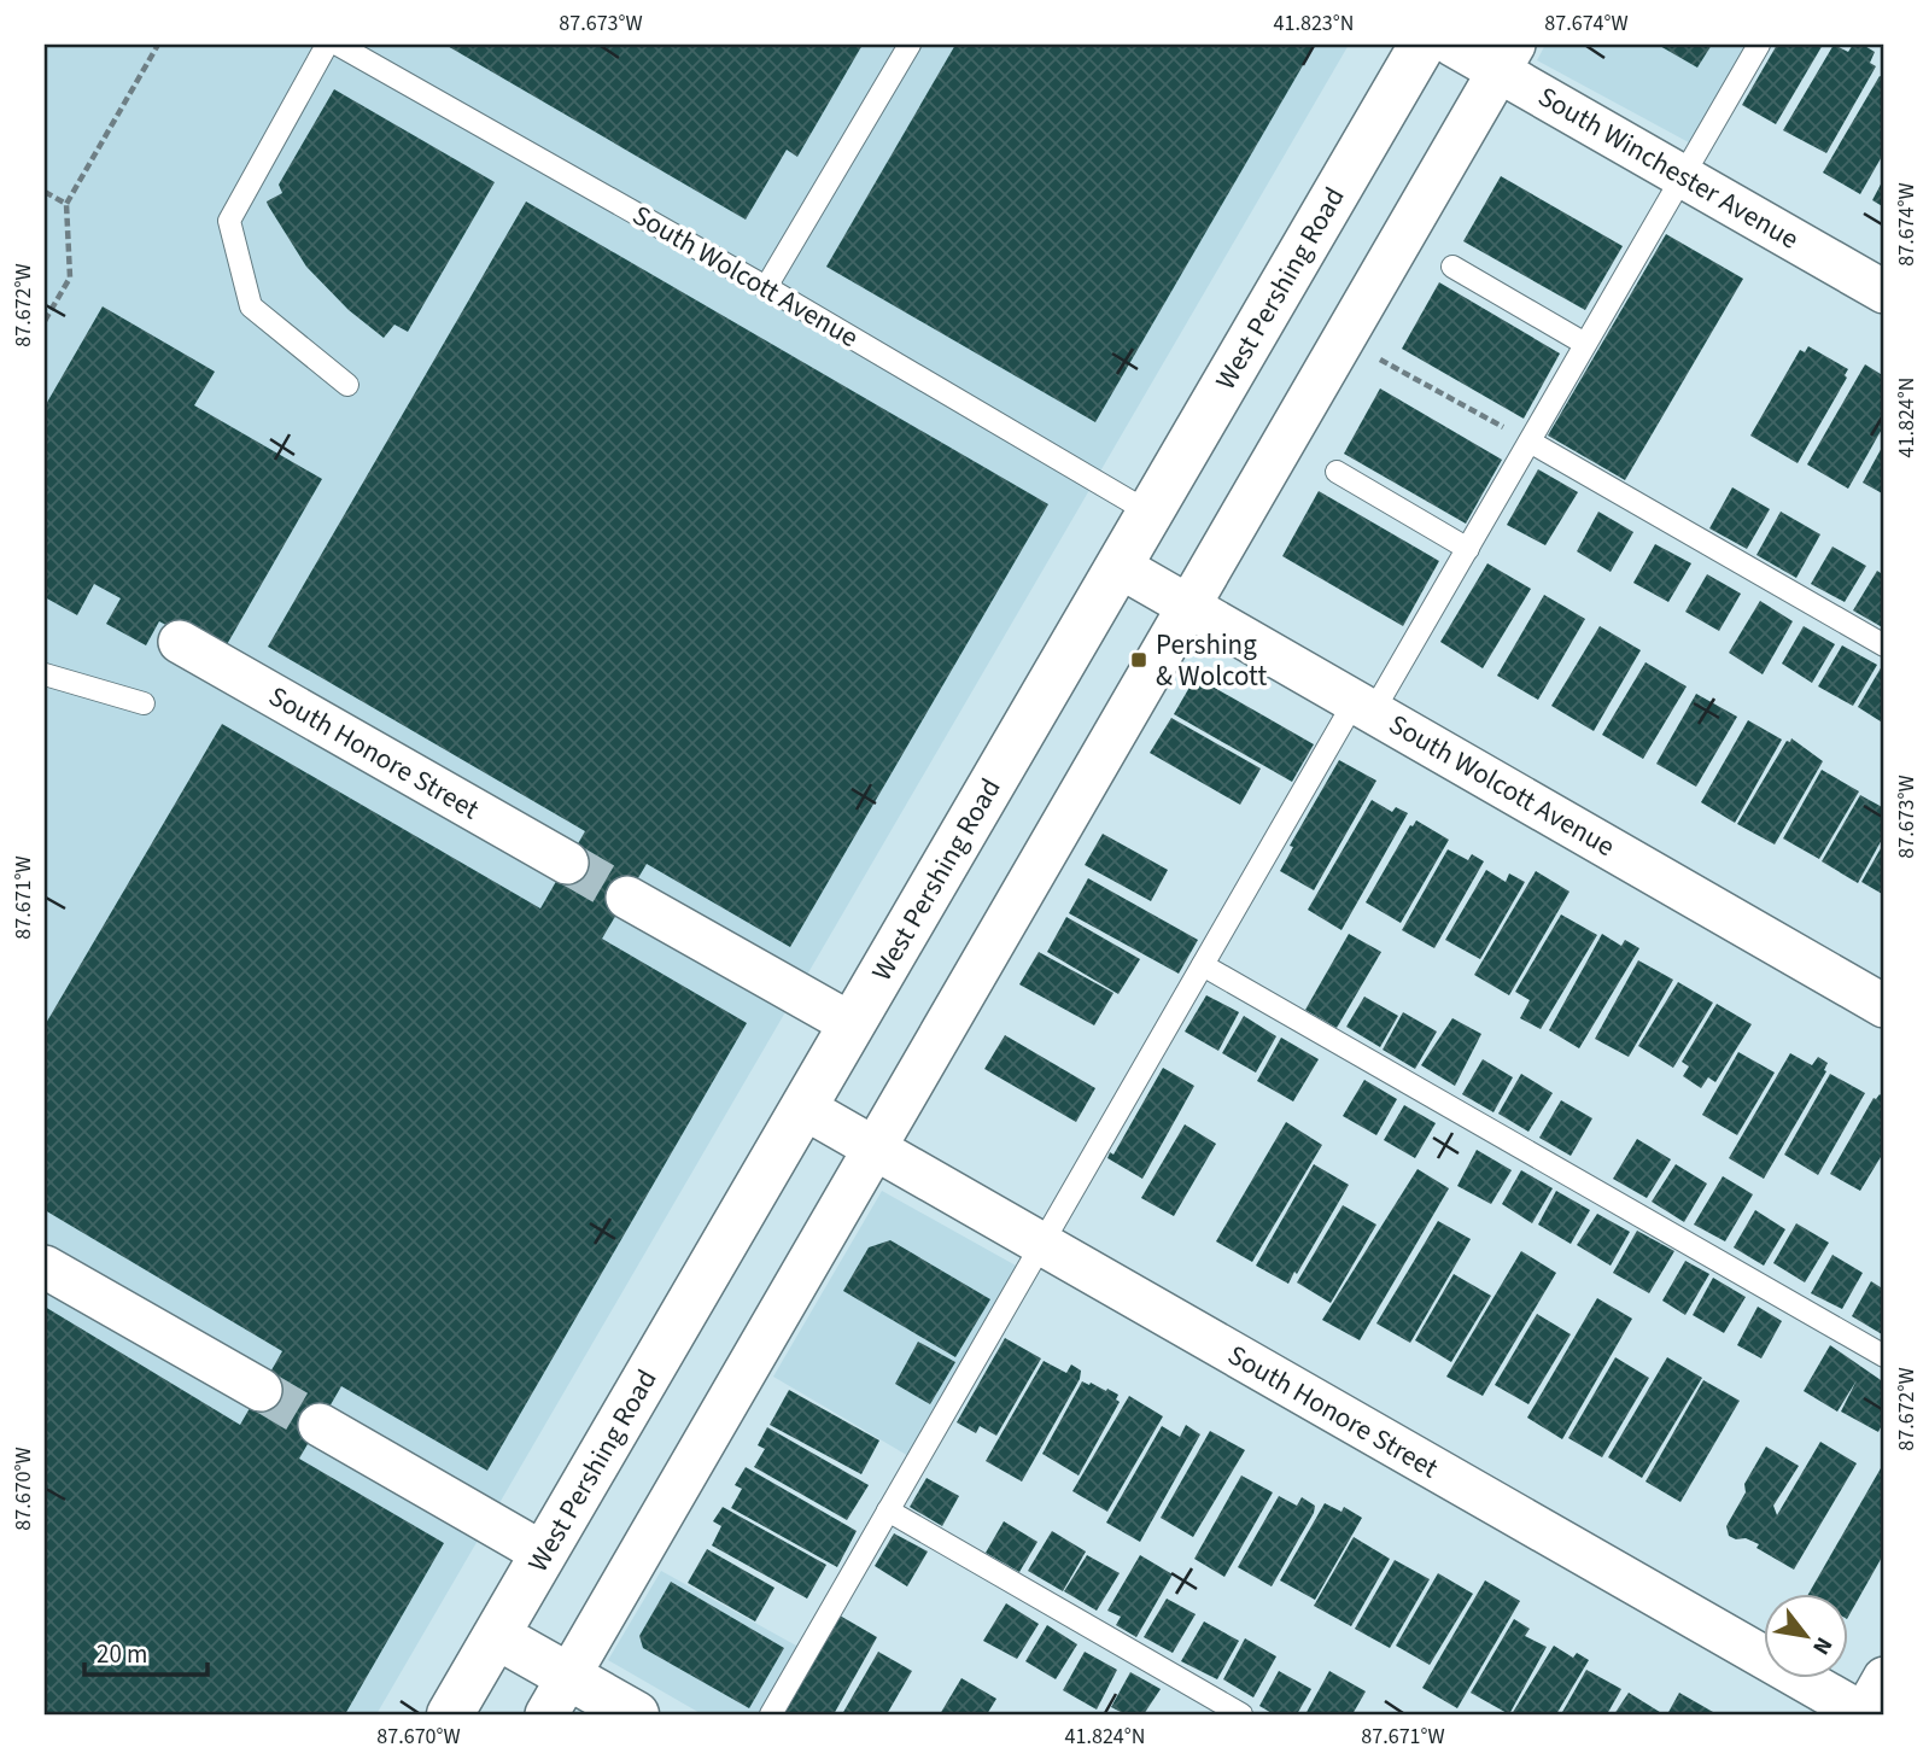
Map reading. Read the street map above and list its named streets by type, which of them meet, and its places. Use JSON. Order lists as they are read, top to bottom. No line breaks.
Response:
{"streets":{"main road":["West Pershing Road"],"street":["South Winchester Avenue","South Wolcott Avenue","South Honore Street"]},"crossings":[["South Wolcott Avenue","West Pershing Road"],["West Pershing Road","South Honore Street"]],"places":{"transit":["Pershing & Wolcott"]},"scale_bar":"20 m","north":"bottom right","coordinates":["87.673°W","41.823°N","87.674°W","87.672°W","41.824°N","87.671°W","87.670°W"]}
